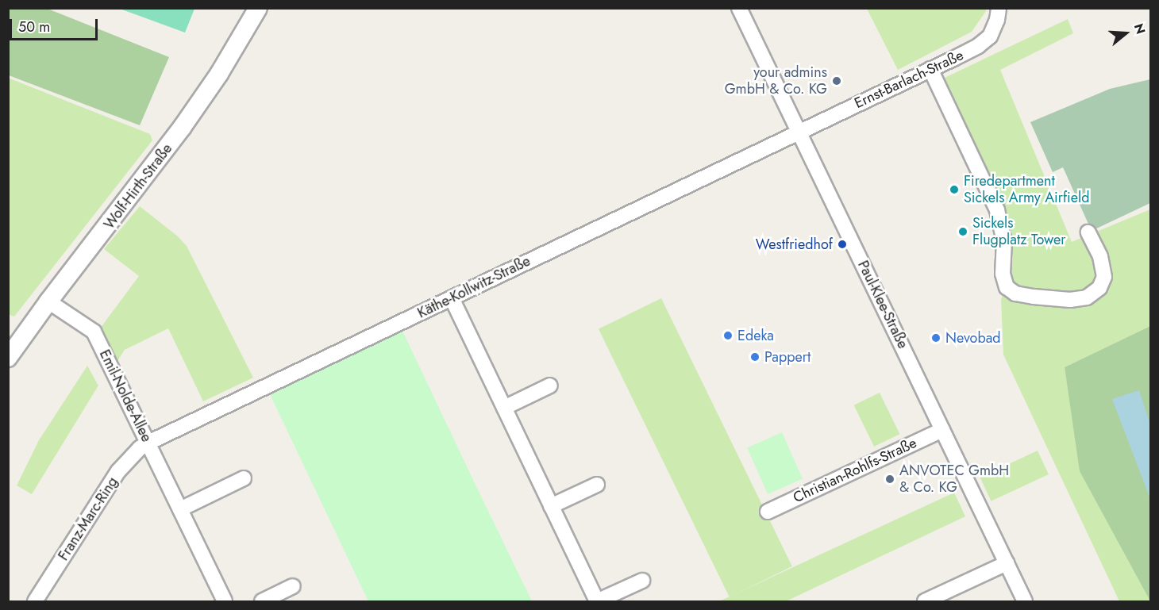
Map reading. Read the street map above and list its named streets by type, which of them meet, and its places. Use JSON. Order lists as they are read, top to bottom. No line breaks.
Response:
{"streets":{"street":["Ernst-Barlach-Straße","Wolf-Hirth-Straße","Käthe-Kollwitz-Straße","Paul-Klee-Straße","Emil-Nolde-Allee","Christian-Rohlfs-Straße","Franz-Marc-Ring"]},"crossings":[["Ernst-Barlach-Straße","Käthe-Kollwitz-Straße"],["Ernst-Barlach-Straße","Paul-Klee-Straße"],["Wolf-Hirth-Straße","Emil-Nolde-Allee"],["Käthe-Kollwitz-Straße","Paul-Klee-Straße"],["Käthe-Kollwitz-Straße","Emil-Nolde-Allee"],["Käthe-Kollwitz-Straße","Franz-Marc-Ring"],["Paul-Klee-Straße","Christian-Rohlfs-Straße"],["Emil-Nolde-Allee","Franz-Marc-Ring"]],"places":["your admins GmbH & Co. KG","Firedepartment Sickels Army Airfield","Sickels Flugplatz Tower","Westfriedhof","Edeka","Nevobad","Pappert","ANVOTEC GmbH & Co. KG"],"scale_bar":"50 m","north":"right"}
